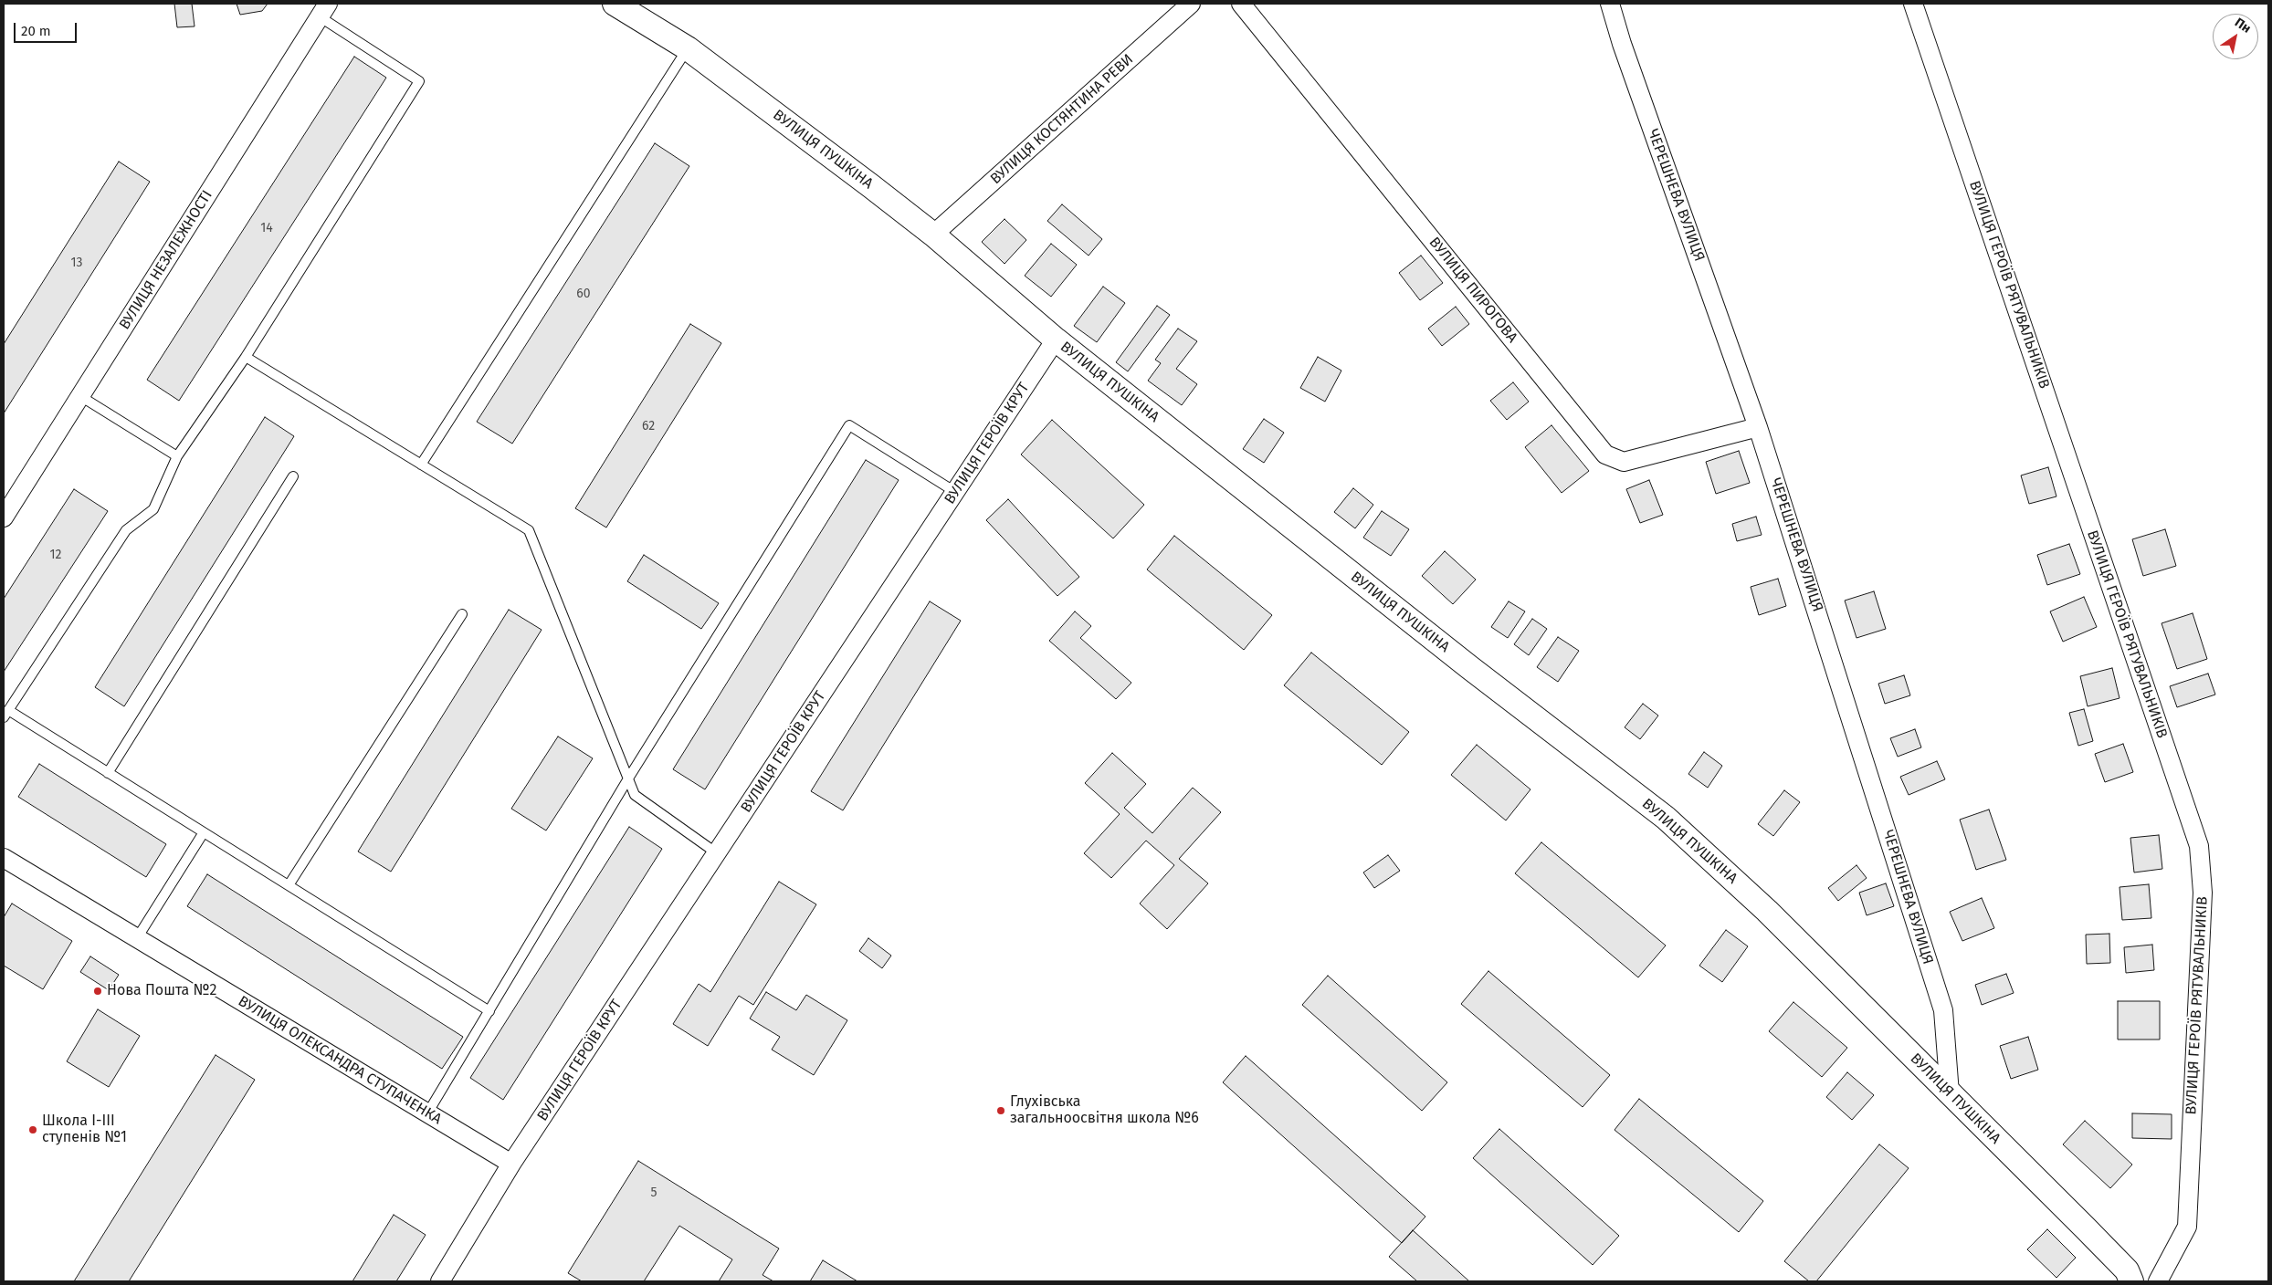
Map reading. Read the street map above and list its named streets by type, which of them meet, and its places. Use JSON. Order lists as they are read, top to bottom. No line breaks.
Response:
{"streets":{"street":["ВУЛИЦЯ КОСТЯНТИНА РЕВИ","ВУЛИЦЯ ПУШКІНА","ЧЕРЕШНЕВА ВУЛИЦЯ","ВУЛИЦЯ НЕЗАЛЕЖНОСТІ","ВУЛИЦЯ ГЕРОЇВ РЯТУВАЛЬНИКІВ","ВУЛИЦЯ ПИРОГОВА","ВУЛИЦЯ ГЕРОЇВ КРУТ","ВУЛИЦЯ ОЛЕКСАНДРА СТУПАЧЕНКА"]},"crossings":[["ВУЛИЦЯ КОСТЯНТИНА РЕВИ","ВУЛИЦЯ ПУШКІНА"],["ВУЛИЦЯ ПУШКІНА","ЧЕРЕШНЕВА ВУЛИЦЯ"],["ВУЛИЦЯ ПУШКІНА","ВУЛИЦЯ ГЕРОЇВ КРУТ"],["ЧЕРЕШНЕВА ВУЛИЦЯ","ВУЛИЦЯ ПИРОГОВА"],["ВУЛИЦЯ ГЕРОЇВ КРУТ","ВУЛИЦЯ ОЛЕКСАНДРА СТУПАЧЕНКА"]],"places":["Нова Пошта №2","Глухівська загальноосвітня школа №6","Школа І-ІІІ ступенів №1"],"house_numbers":["14","13","60","62","12","5"],"scale_bar":"20 m","north":"top right"}
